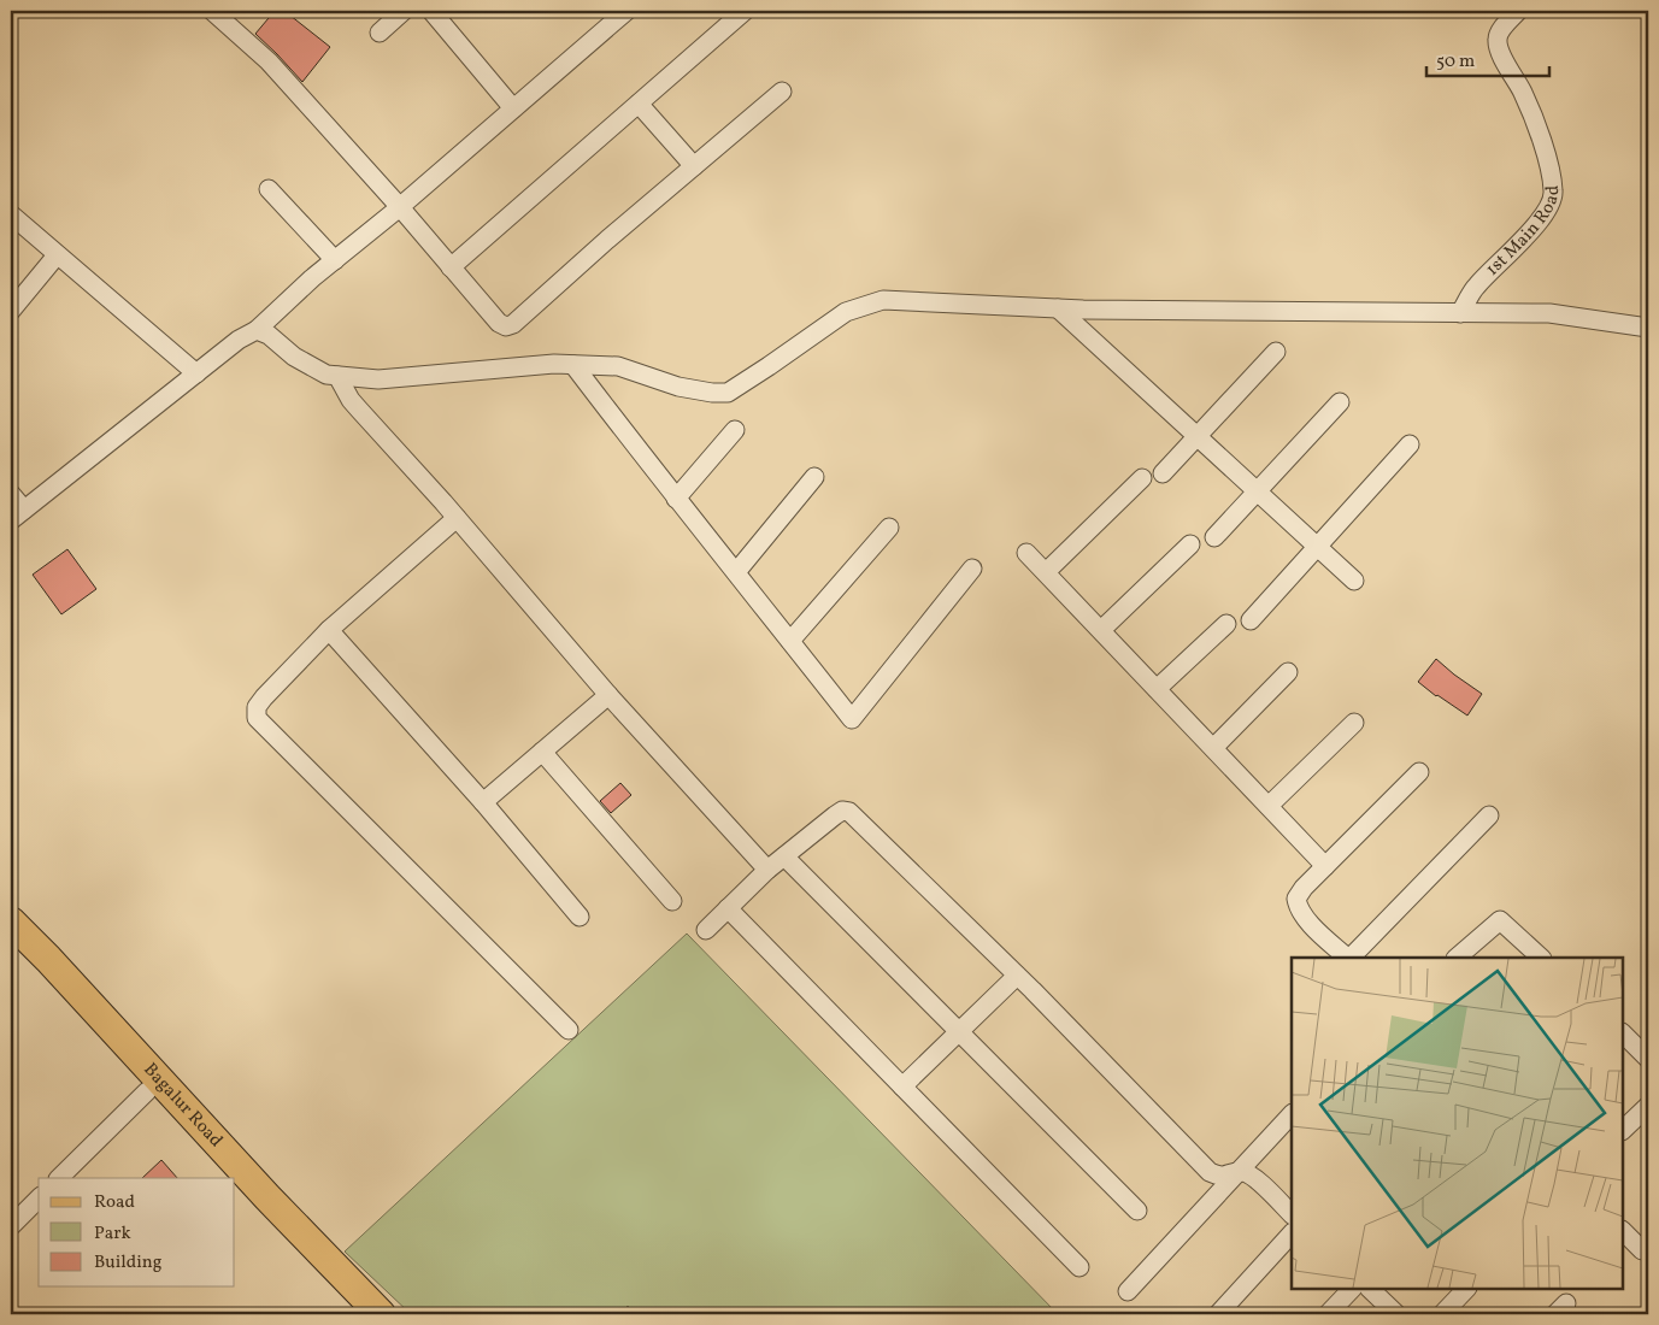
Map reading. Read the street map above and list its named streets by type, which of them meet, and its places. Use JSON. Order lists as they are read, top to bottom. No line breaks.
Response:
{"streets":{"main road":["Bagalur Road"],"street":["1st Main Road"]},"legend":["Road","Park","Building"],"scale_bar":"50 m"}
